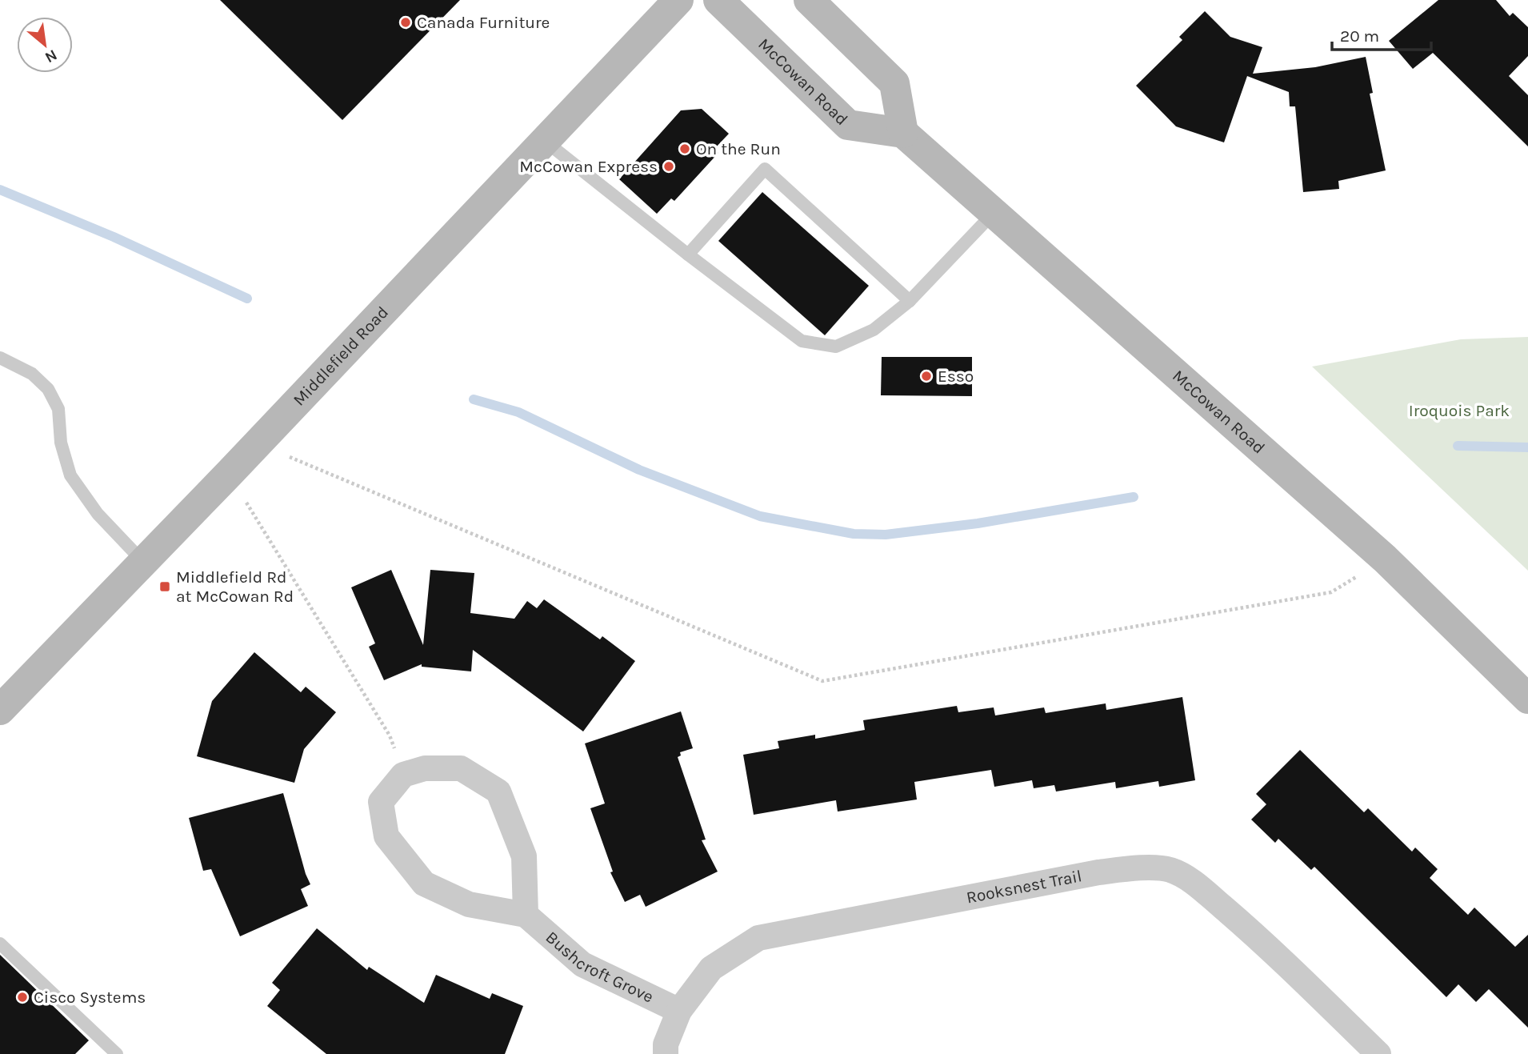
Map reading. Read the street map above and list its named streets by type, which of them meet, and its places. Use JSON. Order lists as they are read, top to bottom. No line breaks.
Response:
{"streets":{"main road":["McCowan Road","Middlefield Road"],"street":["Rooksnest Trail","Bushcroft Grove"]},"crossings":[["Rooksnest Trail","Bushcroft Grove"]],"parks":["Iroquois Park"],"places":{"other":["Canada Furniture","On the Run","McCowan Express","Esso","Cisco Systems"],"transit":["Middlefield Rd at McCowan Rd"]},"scale_bar":"20 m","north":"bottom right"}
